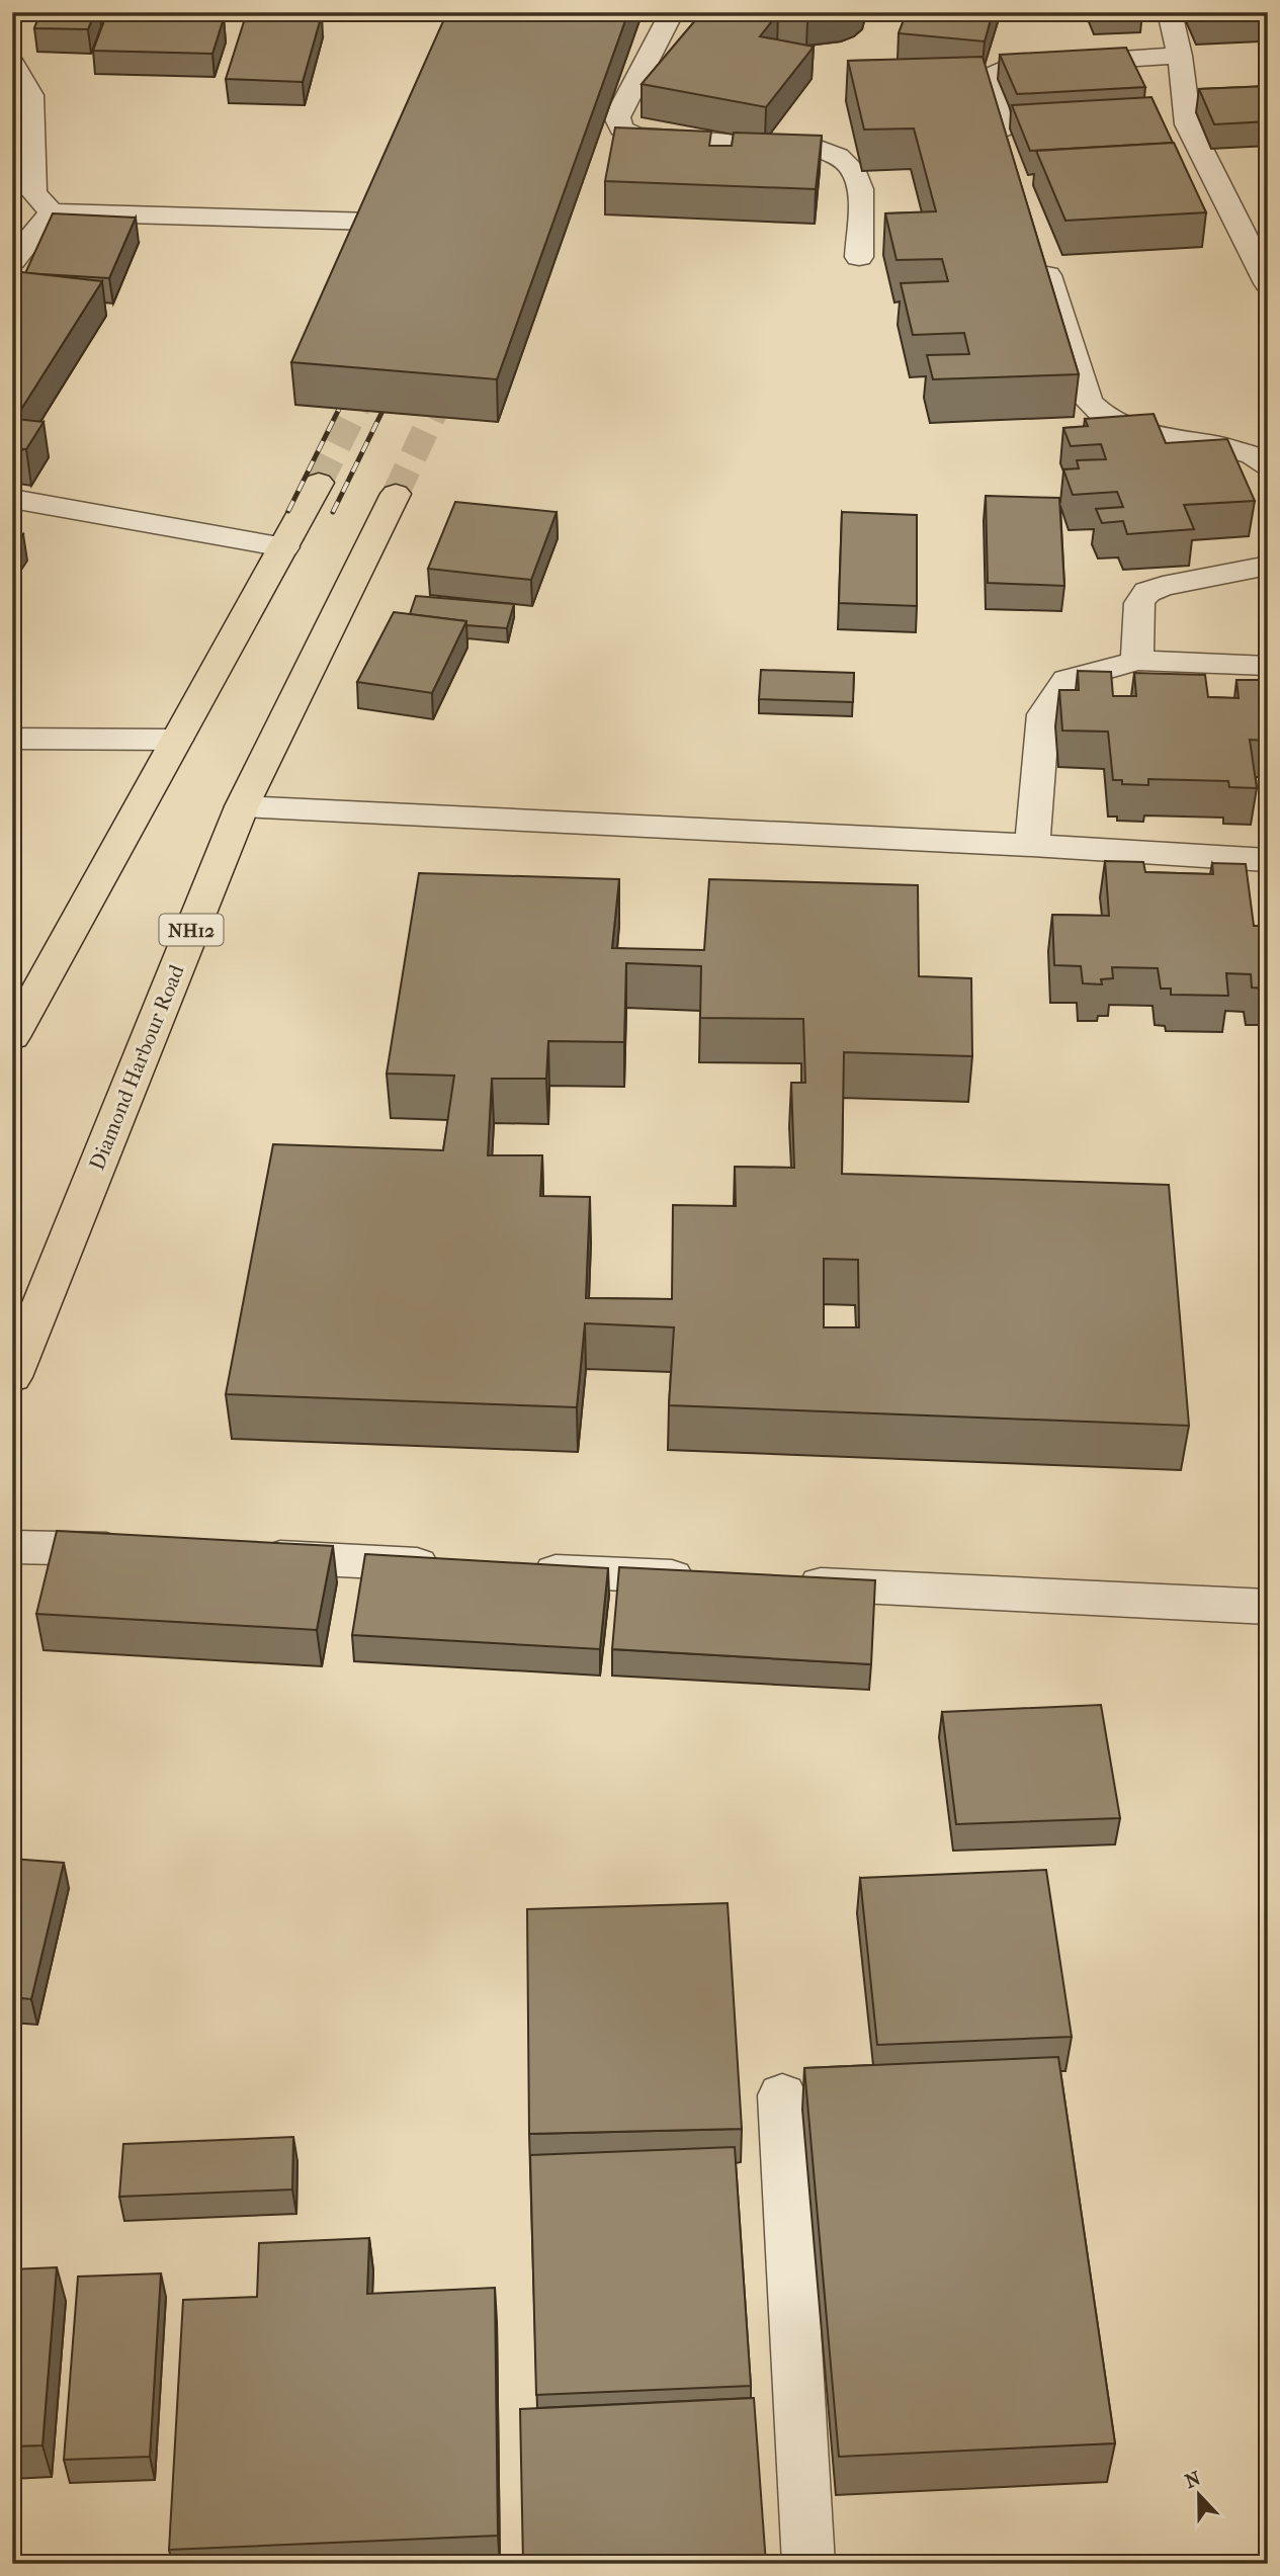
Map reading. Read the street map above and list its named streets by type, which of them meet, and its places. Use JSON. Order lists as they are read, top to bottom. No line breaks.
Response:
{"streets":{"highway":["NH12","Diamond Harbour Road"]},"north":"top"}
